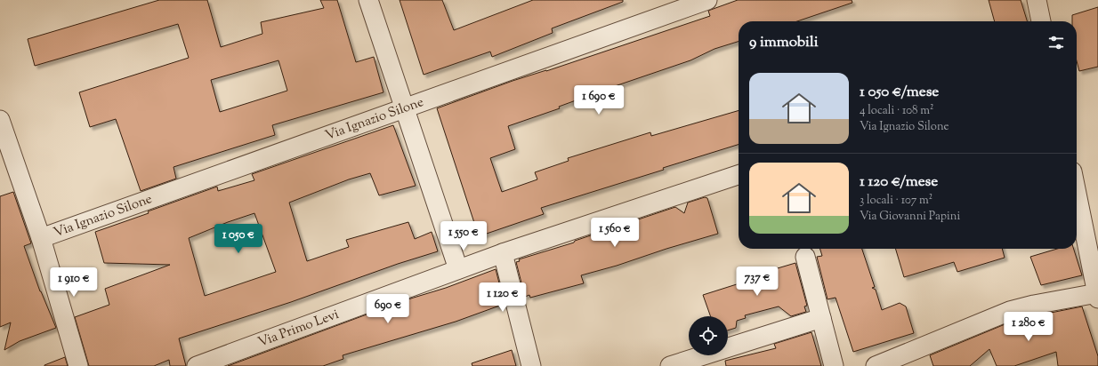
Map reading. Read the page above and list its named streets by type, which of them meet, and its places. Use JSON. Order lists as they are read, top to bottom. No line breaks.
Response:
{"streets":{"street":["Via Ignazio Silone","Via Primo Levi"]},"page":{"heading":"9 immobili","list":[{"name":"1 050 €/mese","note":"4 locali · 108 m² · Via Ignazio Silone"},{"name":"1 120 €/mese","note":"3 locali · 107 m² · Via Giovanni Papini"}],"price":["1 690 €","1 560 €","1 550 €","1 050 €","737 €","1 910 €","1 120 €","690 €","1 280 €"]}}
